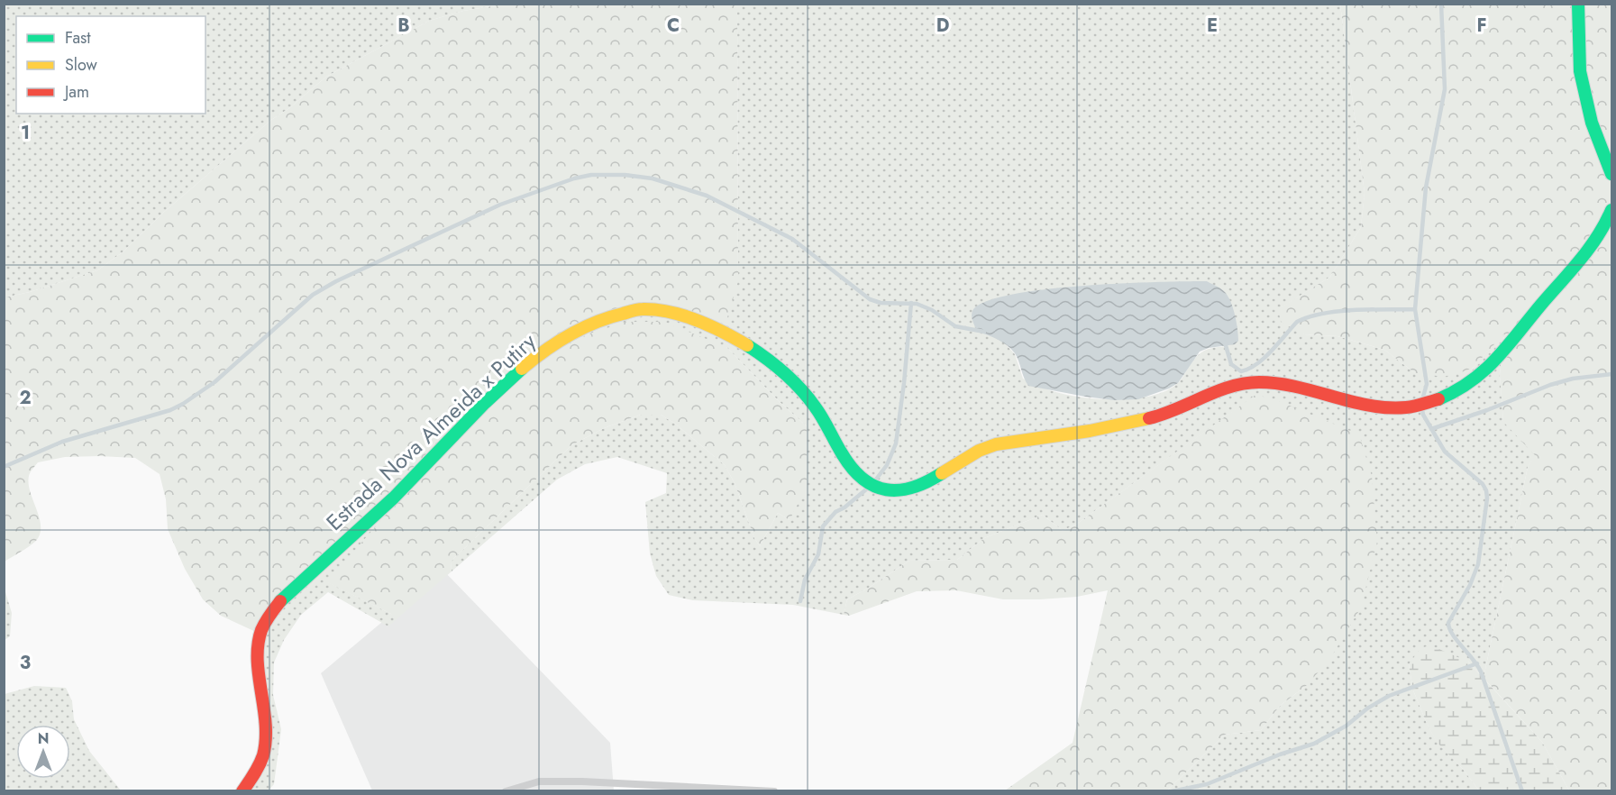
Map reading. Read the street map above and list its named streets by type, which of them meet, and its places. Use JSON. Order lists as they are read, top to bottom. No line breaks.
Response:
{"streets":{"street":["Estrada Nova Almeida x Putiry"]},"legend":["Fast","Slow","Jam"],"north":"top","grid":{"columns":["B","C","D","E","F"],"rows":["1","2","3"]}}
